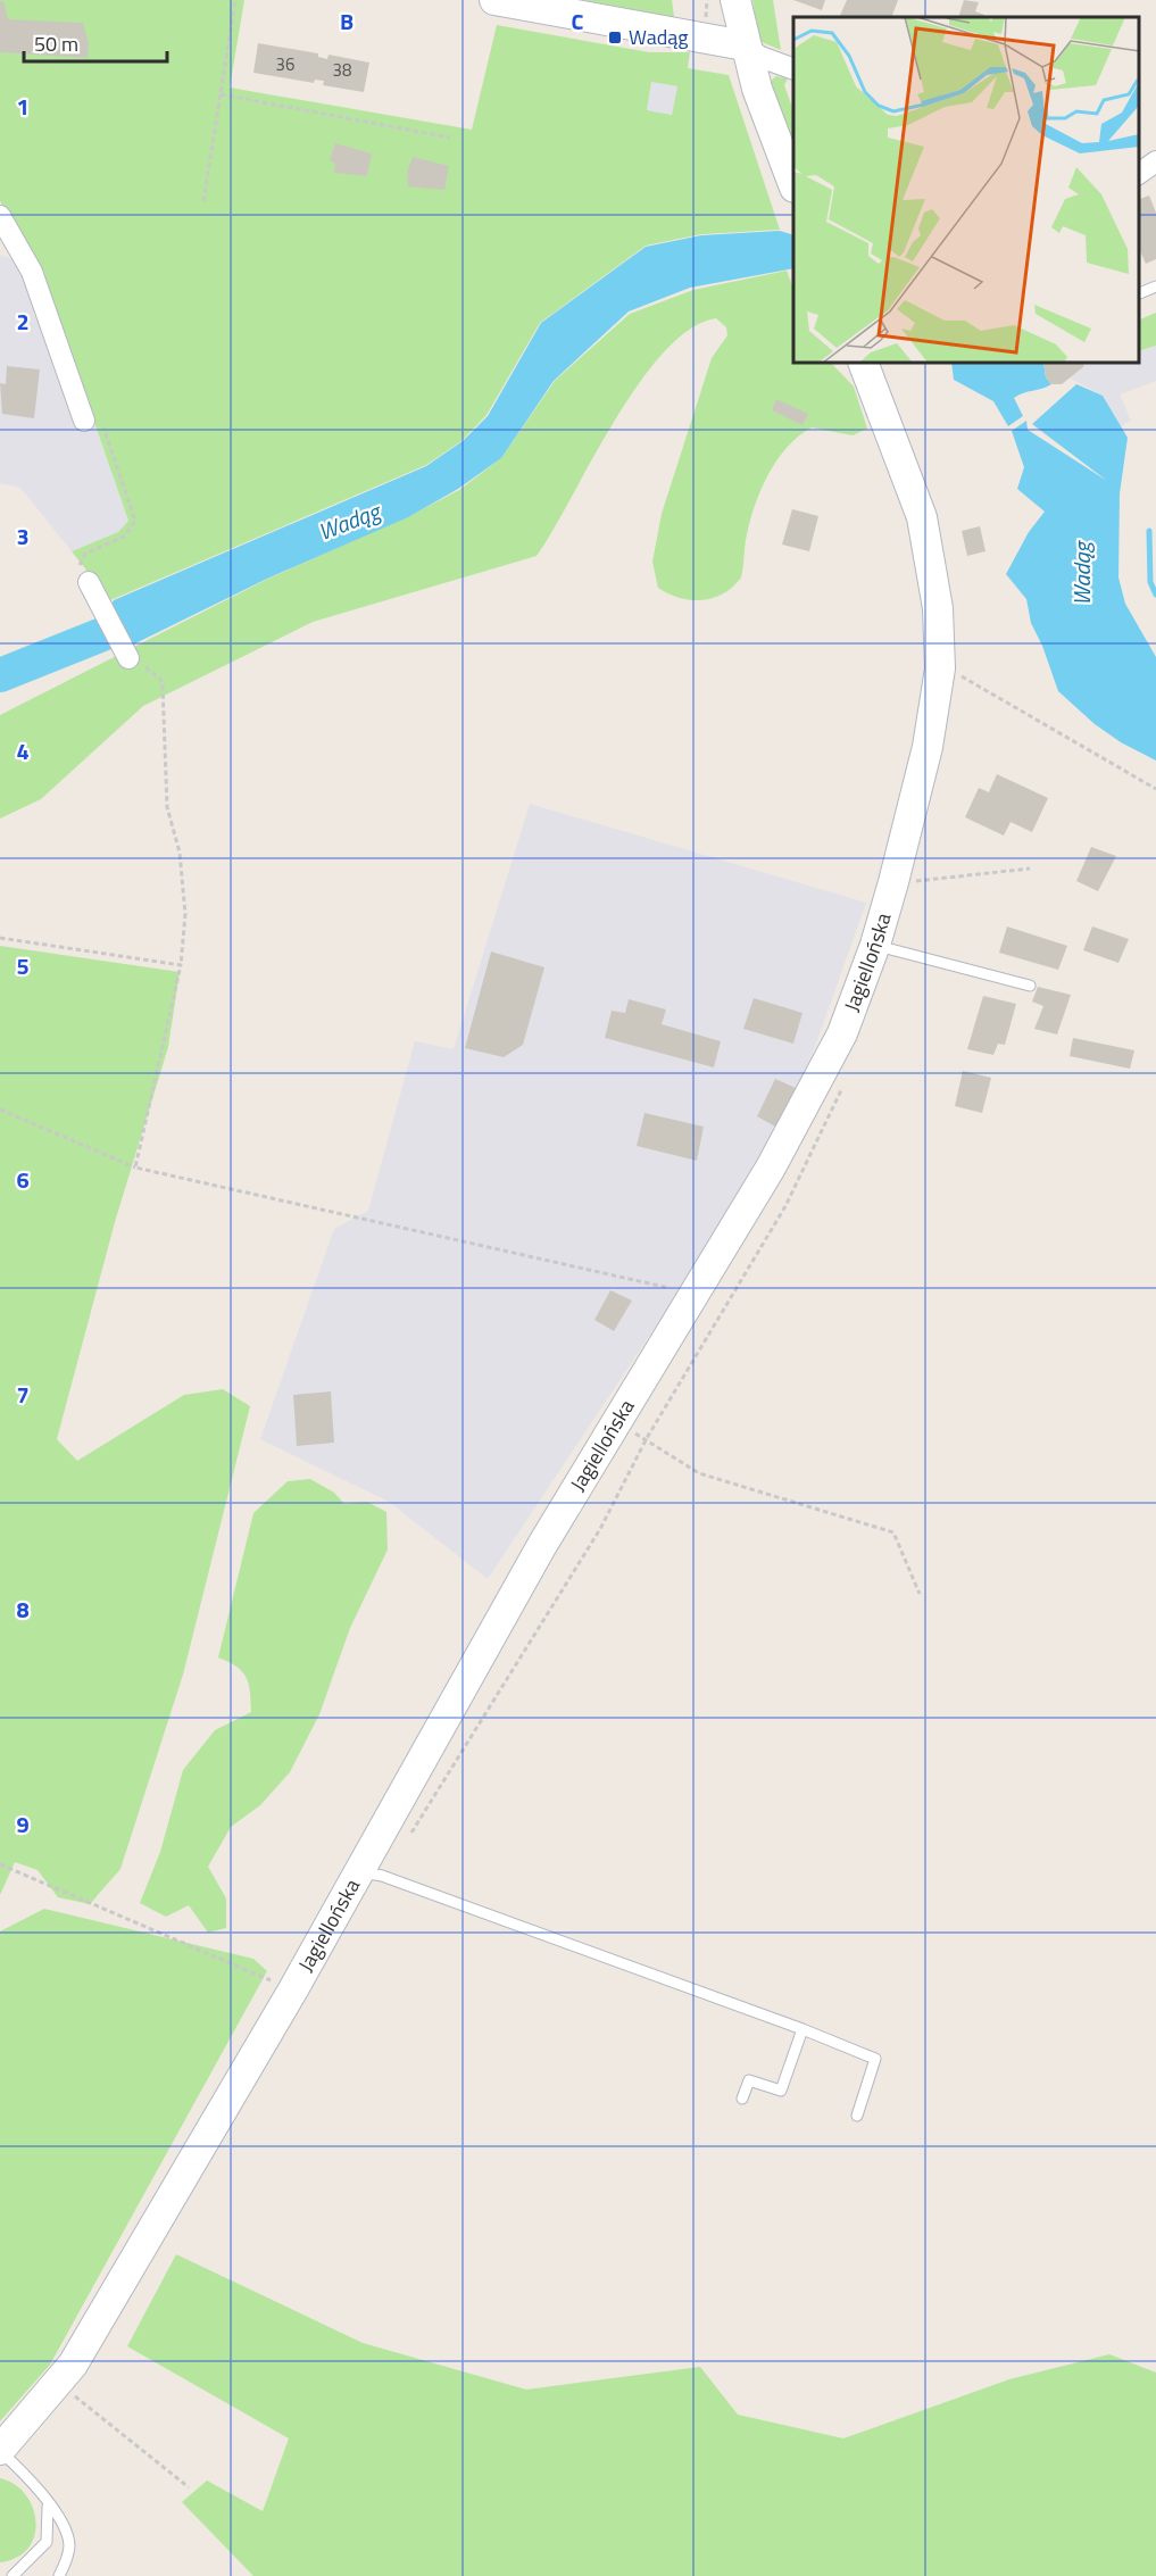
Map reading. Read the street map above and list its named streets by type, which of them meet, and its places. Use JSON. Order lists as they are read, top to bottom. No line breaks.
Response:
{"streets":{"street":["Jagiellońska"]},"water":["Wadąg"],"places":{"transit":["Wadąg"]},"house_numbers":["36","38"],"scale_bar":"50 m","grid":{"columns":["B","C"],"rows":["1","2","3","4","5","6","7","8","9"]}}
